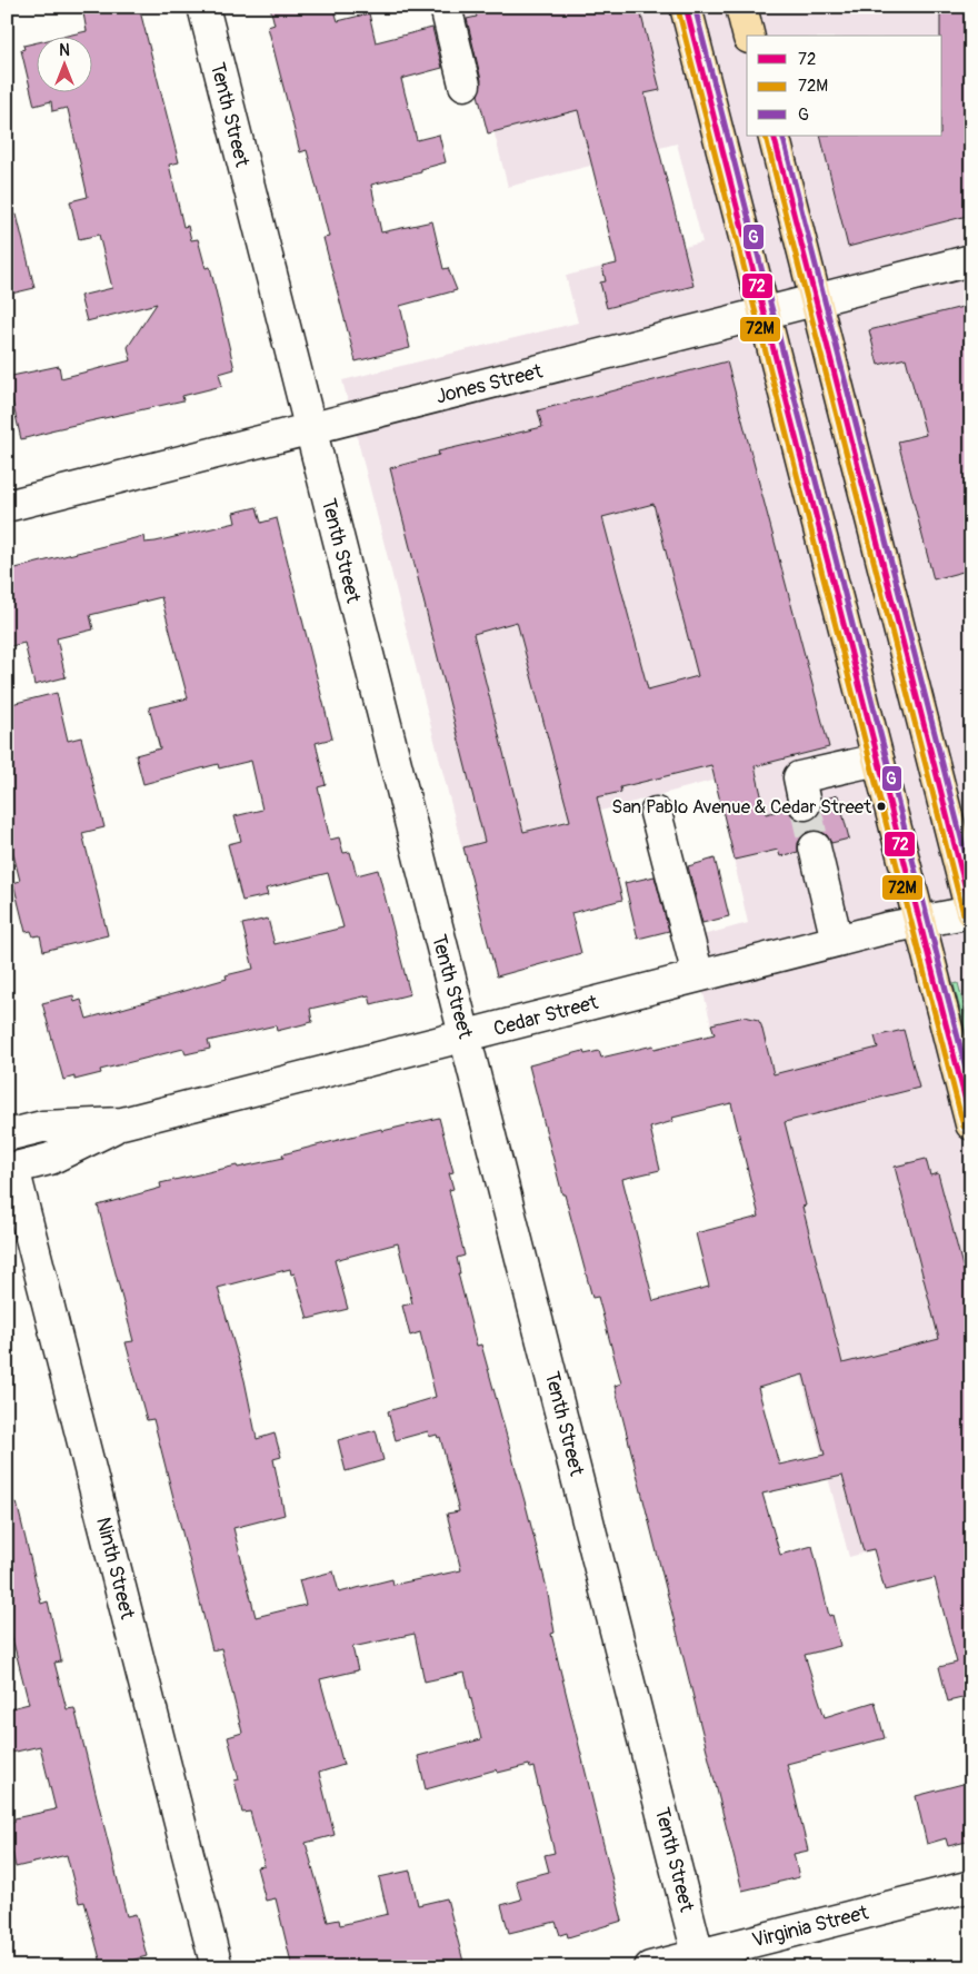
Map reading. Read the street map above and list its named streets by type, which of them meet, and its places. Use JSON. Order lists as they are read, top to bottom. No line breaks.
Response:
{"streets":{"street":["Tenth Street","Jones Street","Cedar Street","Ninth Street","Virginia Street"]},"crossings":[["Tenth Street","Jones Street"],["Tenth Street","Cedar Street"],["Tenth Street","Virginia Street"],["Cedar Street","Ninth Street"]],"places":["San Pablo Avenue & Cedar Street"],"lines":["transit line 72","transit line G","transit line 72M"],"legend":["72","72M","G"],"north":"top"}
